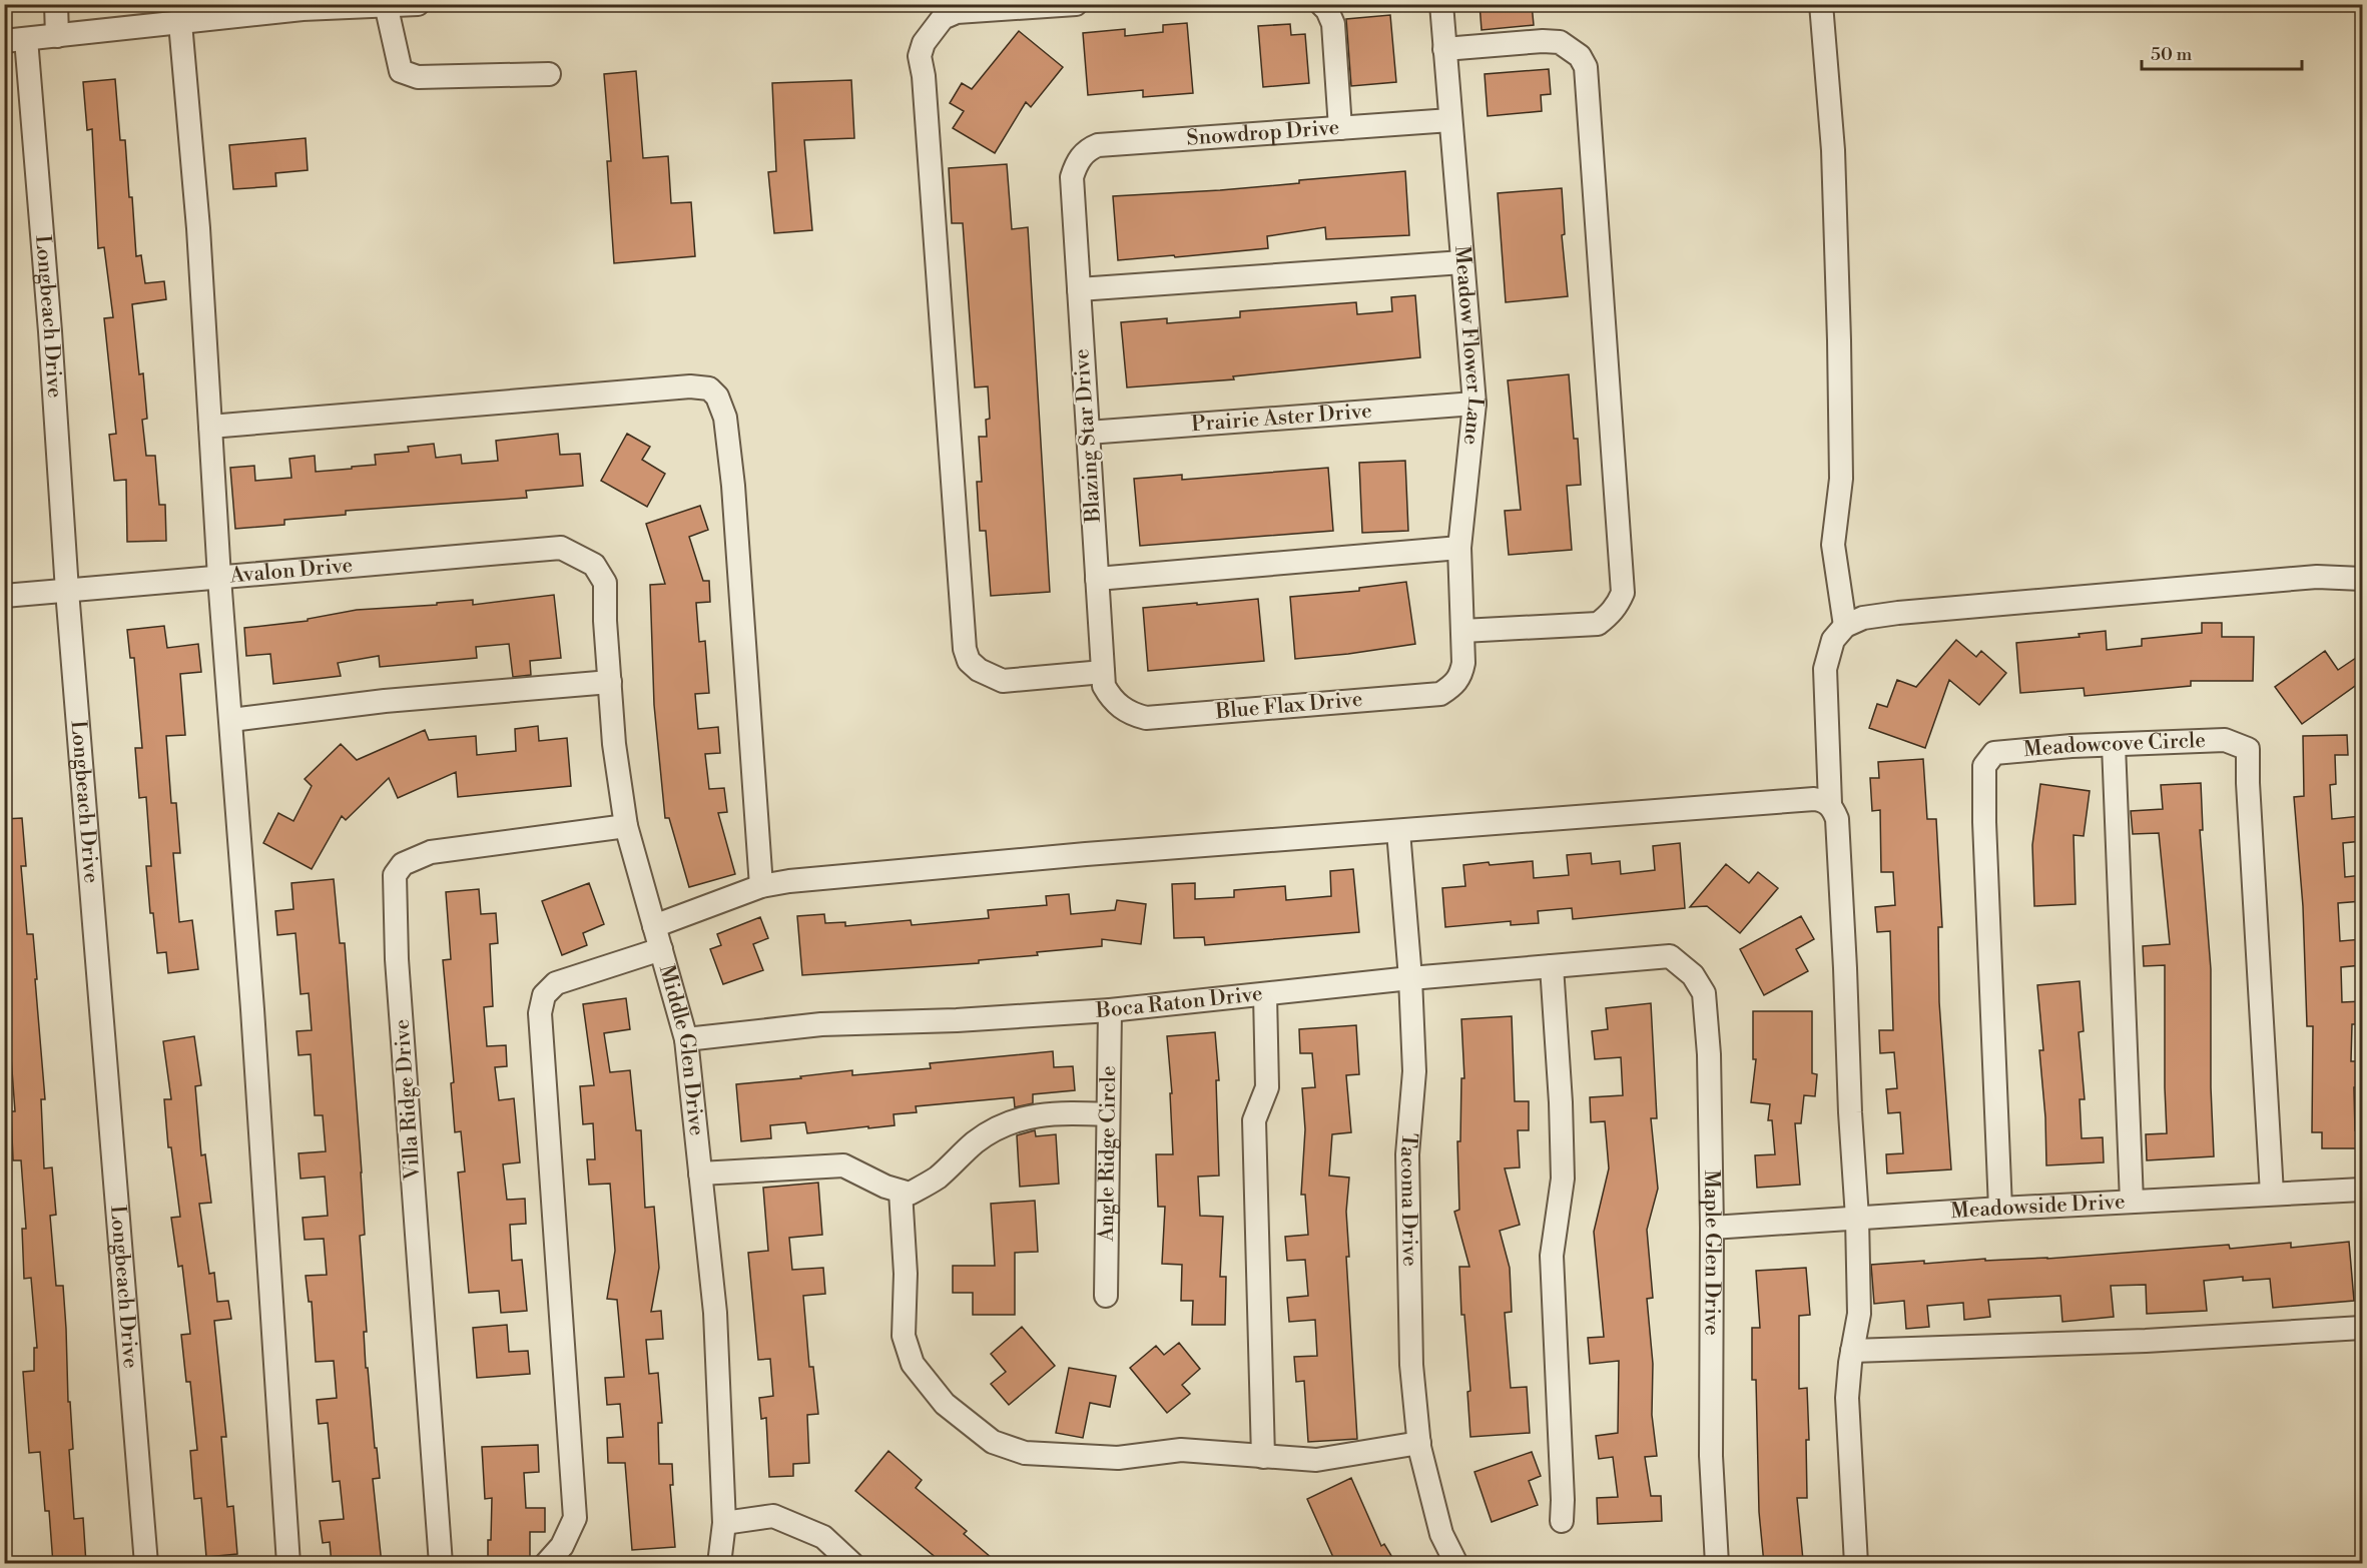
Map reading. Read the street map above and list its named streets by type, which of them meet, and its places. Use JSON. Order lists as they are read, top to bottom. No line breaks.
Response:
{"streets":{"street":["Snowdrop Drive","Longbeach Drive","Meadow Flower Lane","Prairie Aster Drive","Blazing Star Drive","Avalon Drive","Blue Flax Drive","Meadowcove Circle","Boca Raton Drive","Middle Glen Drive","Villa Ridge Drive","Angle Ridge Circle","Tacoma Drive","Meadowside Drive","Maple Glen Drive"]},"crossings":[["Snowdrop Drive","Meadow Flower Lane"],["Snowdrop Drive","Blazing Star Drive"],["Longbeach Drive","Avalon Drive"],["Meadow Flower Lane","Prairie Aster Drive"],["Meadow Flower Lane","Blue Flax Drive"],["Prairie Aster Drive","Blazing Star Drive"],["Blazing Star Drive","Blue Flax Drive"],["Avalon Drive","Middle Glen Drive"],["Meadowcove Circle","Meadowside Drive"],["Boca Raton Drive","Middle Glen Drive"],["Boca Raton Drive","Angle Ridge Circle"],["Boca Raton Drive","Tacoma Drive"],["Boca Raton Drive","Maple Glen Drive"],["Middle Glen Drive","Villa Ridge Drive"],["Meadowside Drive","Maple Glen Drive"]],"scale_bar":"50 m"}
